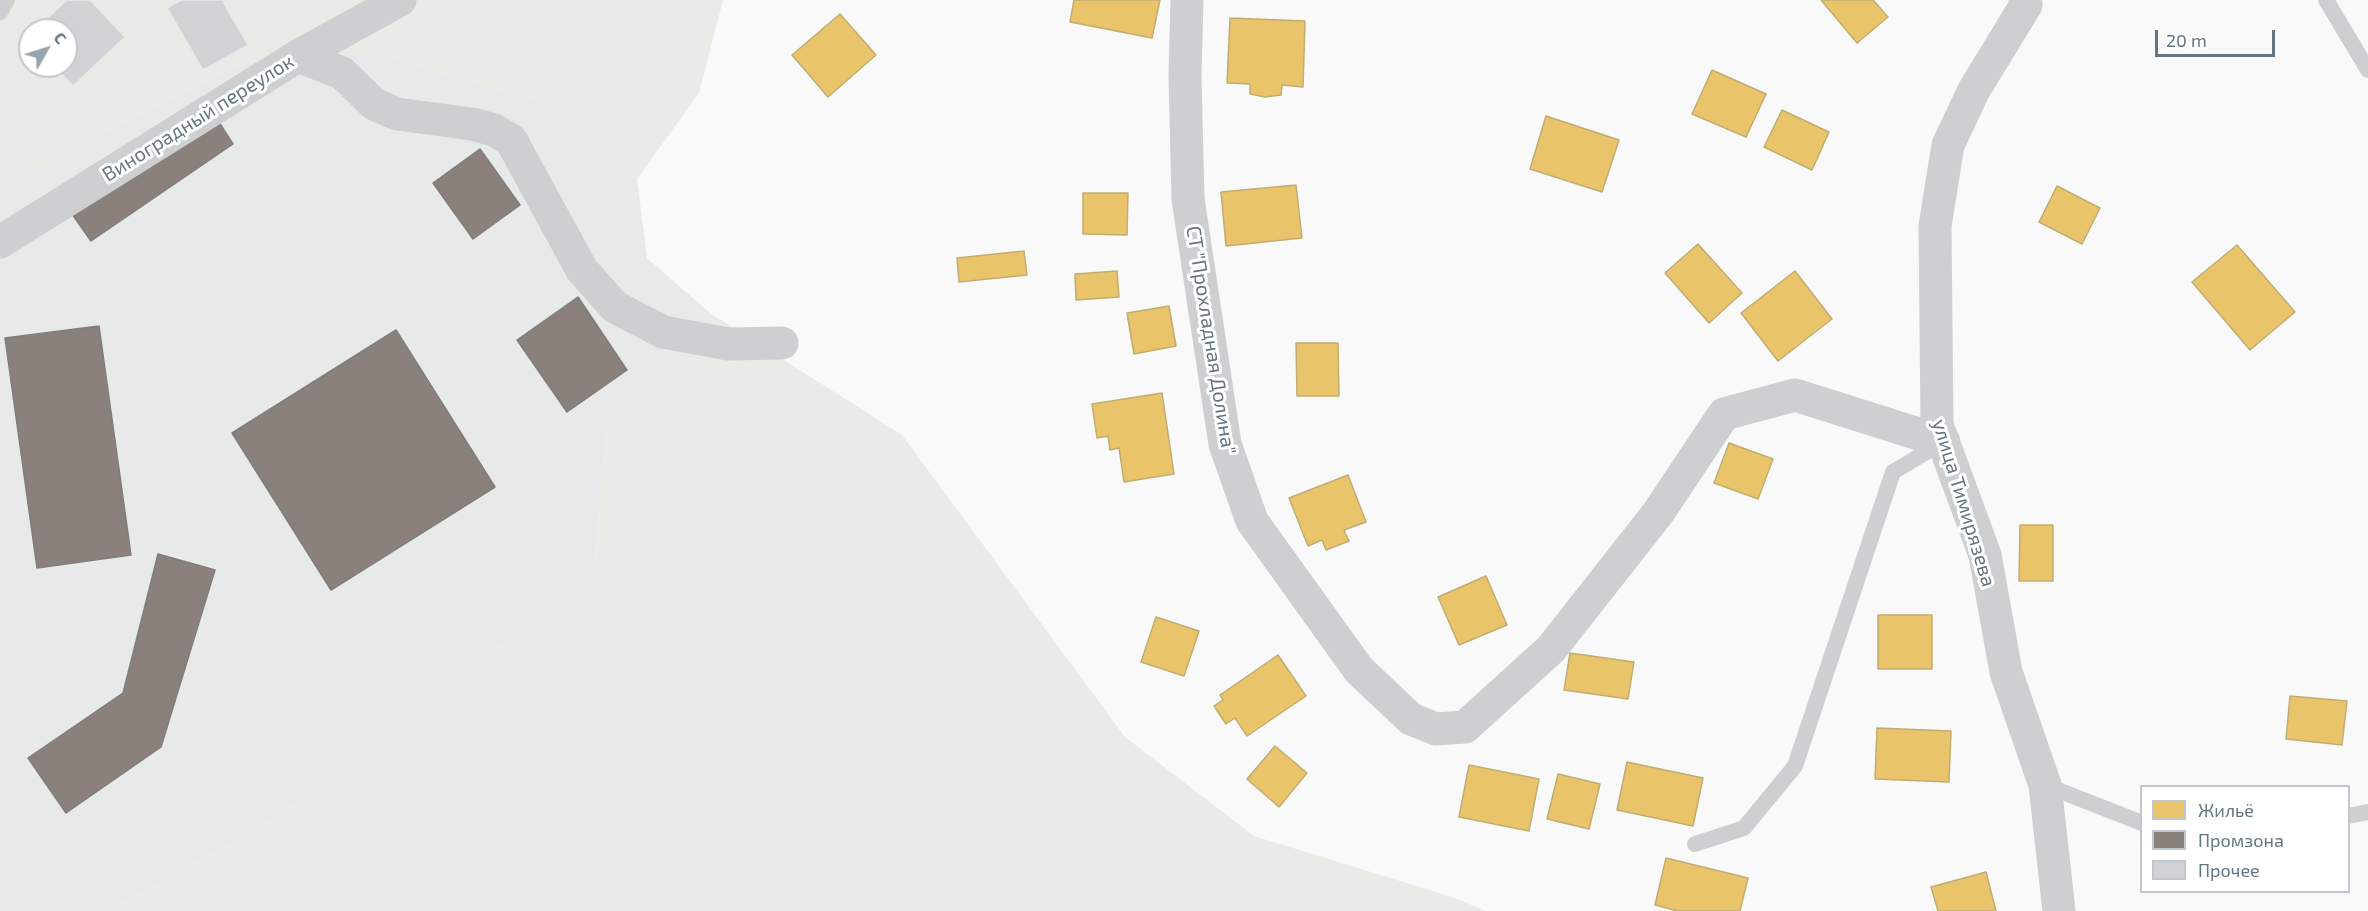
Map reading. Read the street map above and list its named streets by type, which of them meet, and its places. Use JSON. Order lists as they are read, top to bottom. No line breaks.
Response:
{"streets":{"street":["Виноградный переулок","СТ \"Прохладная Долина\"","улица Тимирязева"]},"crossings":[["СТ \"Прохладная Долина\"","улица Тимирязева"]],"legend":["Жильё","Промзона","Прочее"],"scale_bar":"20 m","north":"top right"}
